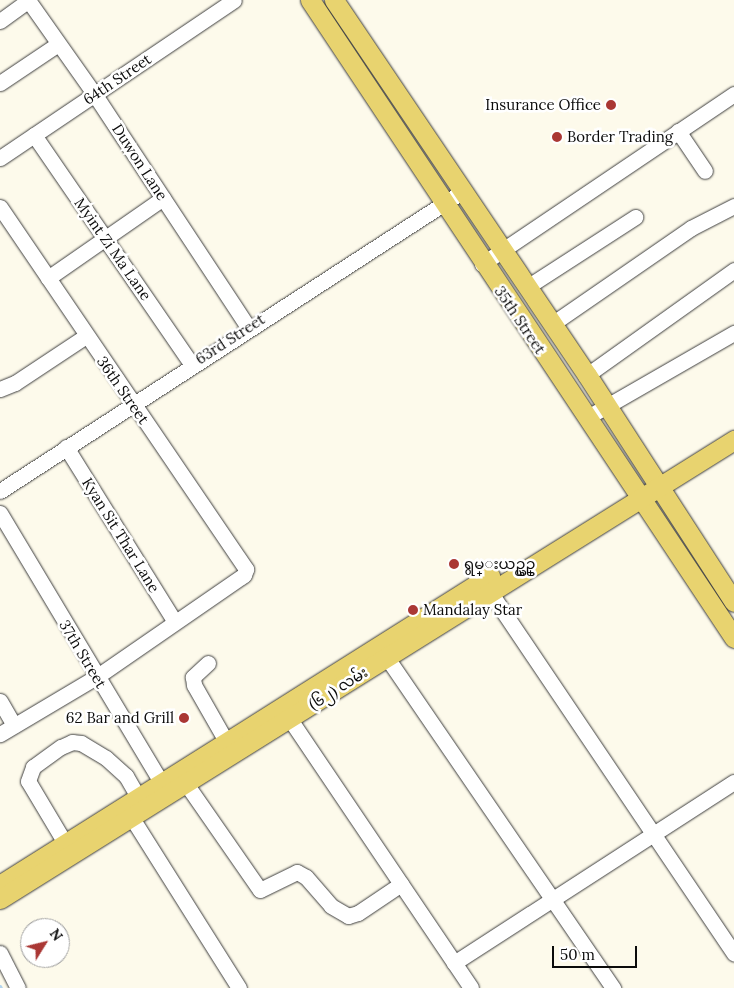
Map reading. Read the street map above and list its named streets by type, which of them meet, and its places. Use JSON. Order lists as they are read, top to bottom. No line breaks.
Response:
{"streets":{"main road":["35th Street","(၆၂) လမ်း"],"street":["64th Street","Duwon Lane","Myint Zi Ma Lane","63rd Street","36th Street","Kyan Sit Thar Lane","37th Street"]},"crossings":[["64th Street","Duwon Lane"],["64th Street","Myint Zi Ma Lane"],["Duwon Lane","63rd Street"],["Myint Zi Ma Lane","63rd Street"],["35th Street","63rd Street"],["35th Street","(၆၂) လမ်း"],["63rd Street","36th Street"],["63rd Street","Kyan Sit Thar Lane"],["36th Street","Kyan Sit Thar Lane"],["37th Street","(၆၂) လမ်း"]],"places":["Insurance Office","Border Trading","ရွမ္းယဥ္ယဥ္","Mandalay Star","62 Bar and Grill"],"scale_bar":"50 m","north":"top right"}
